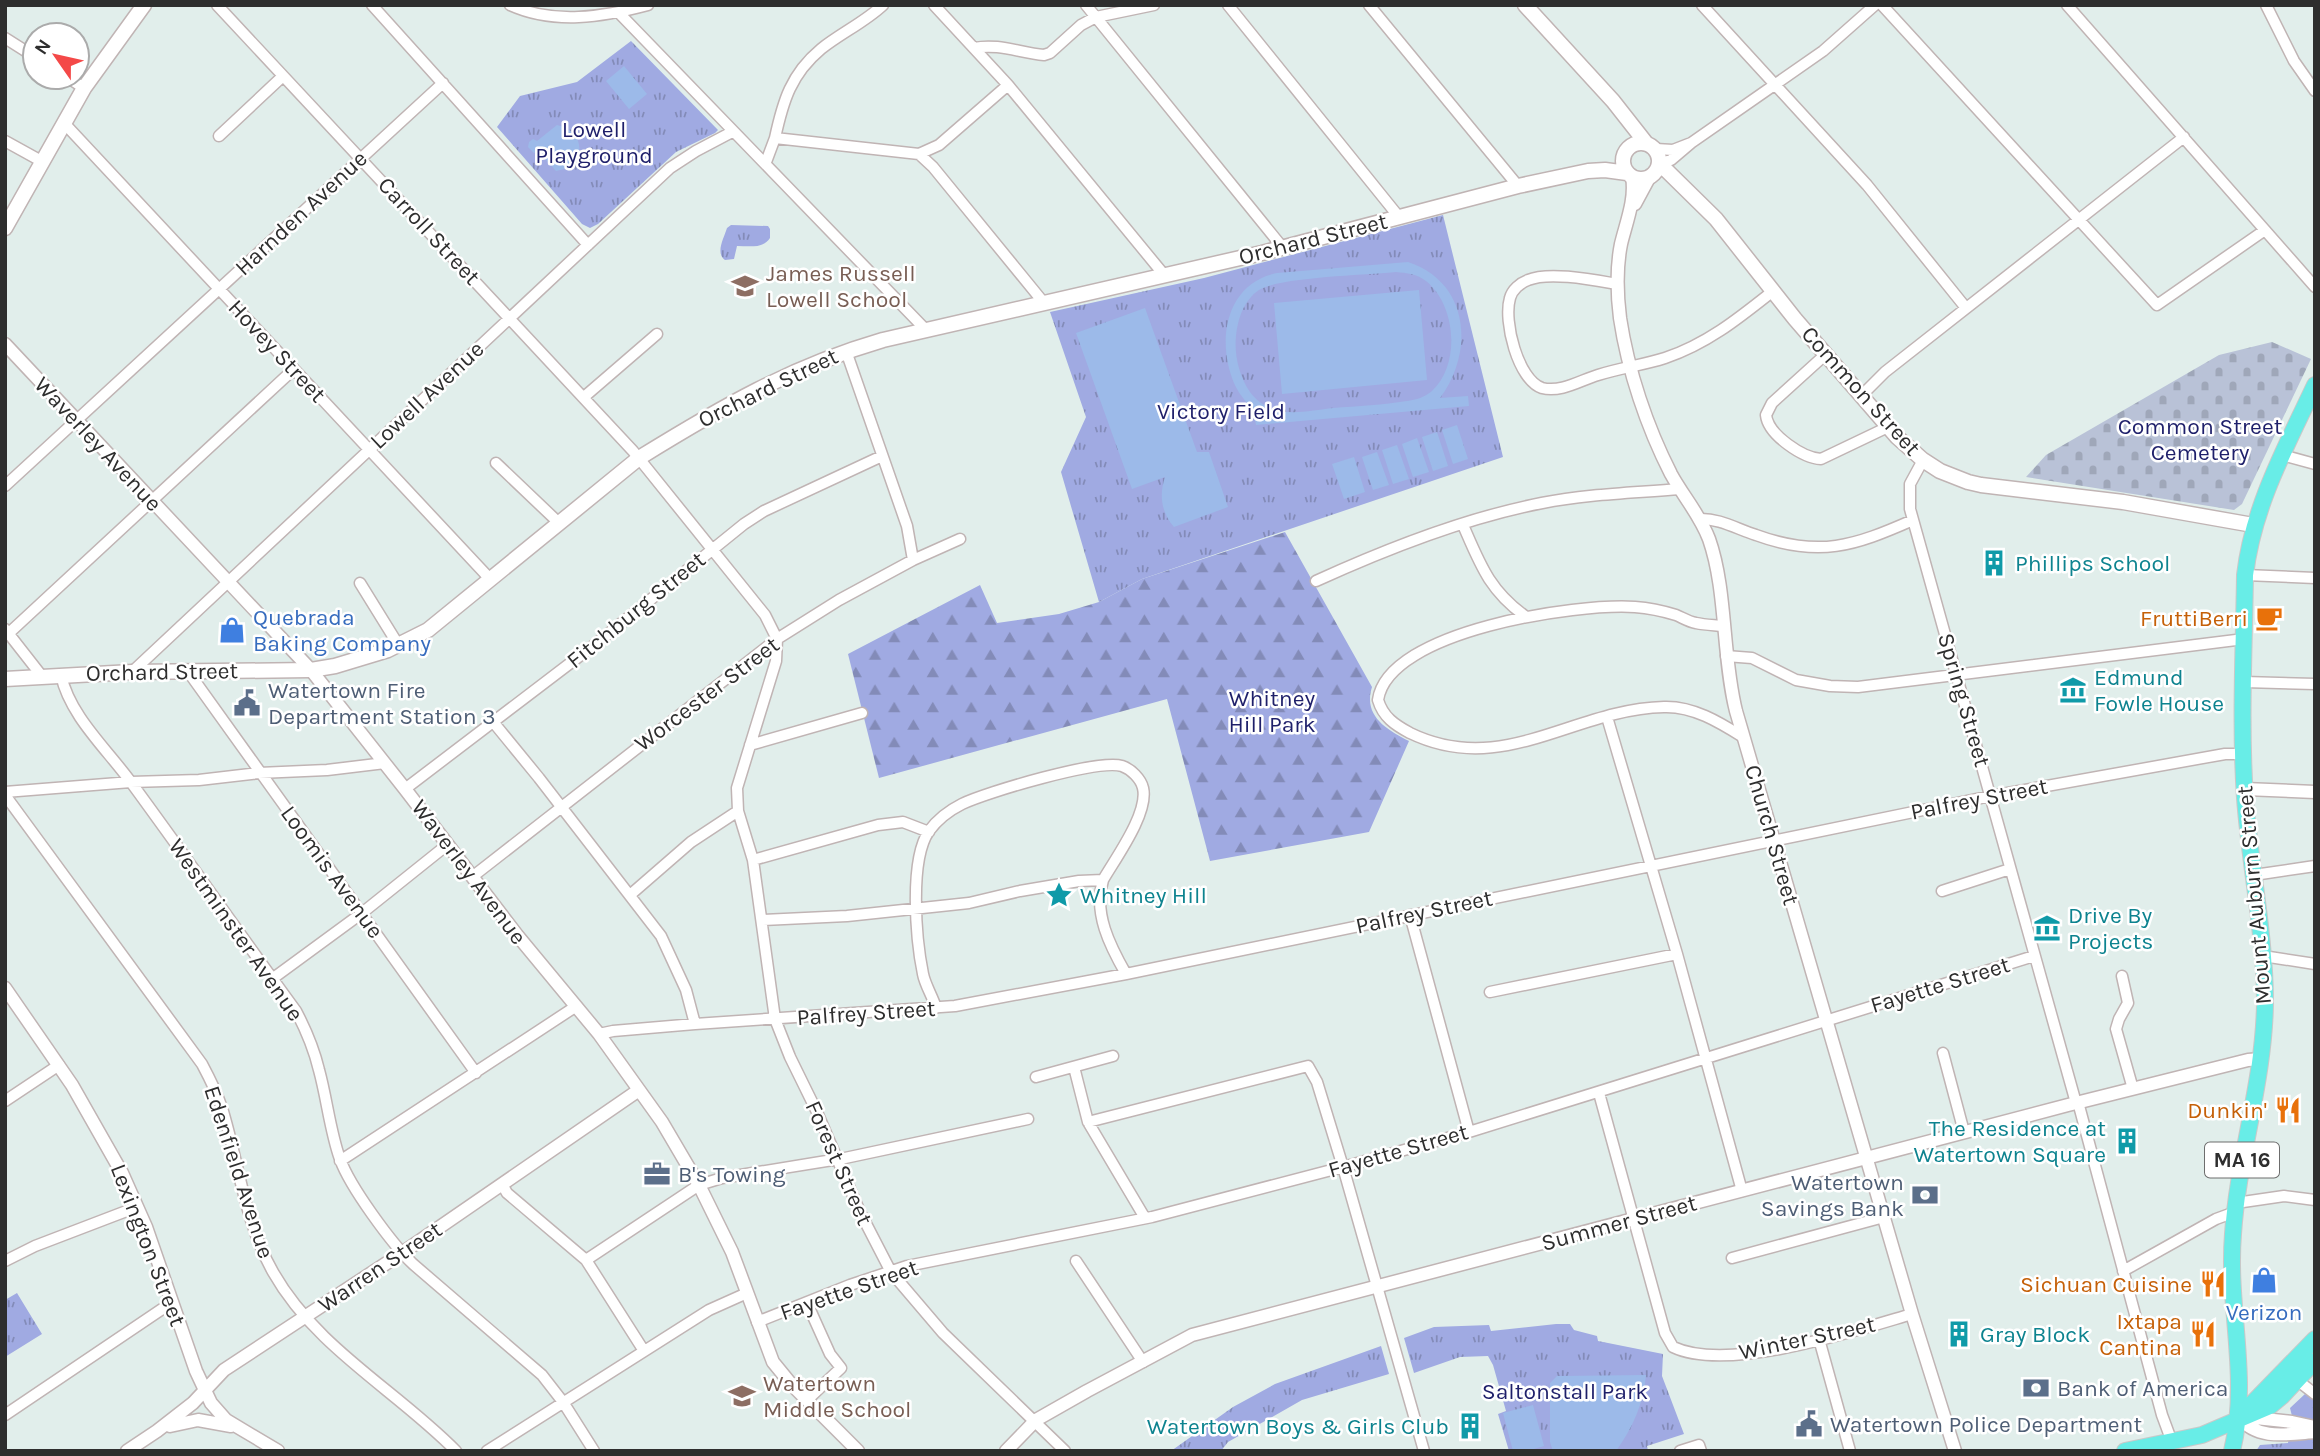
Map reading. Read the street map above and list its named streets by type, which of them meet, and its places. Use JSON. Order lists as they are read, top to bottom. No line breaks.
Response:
{"streets":{"main road":["Orchard Street","Common Street","Mount Auburn Street","MA 16"],"street":["Harnden Avenue","Carroll Street","Hovey Street","Lowell Avenue","Waverley Avenue","Fitchburg Street","Worcester Street","Spring Street","Palfrey Street","Church Street","Loomis Avenue","Westminster Avenue","Fayette Street","Forest Street","Edenfield Avenue","Summer Street","Lexington Street","Warren Street","Winter Street"]},"crossings":[["Harnden Avenue","Carroll Street"],["Harnden Avenue","Hovey Street"],["Harnden Avenue","Waverley Avenue"],["Carroll Street","Orchard Street"],["Carroll Street","Lowell Avenue"],["Carroll Street","Fitchburg Street"],["Carroll Street","Worcester Street"],["Orchard Street","Hovey Street"],["Orchard Street","Common Street"],["Orchard Street","Lowell Avenue"],["Orchard Street","Waverley Avenue"],["Orchard Street","Church Street"],["Orchard Street","Loomis Avenue"],["Orchard Street","Westminster Avenue"],["Hovey Street","Lowell Avenue"],["Common Street","Spring Street"],["Common Street","Church Street"],["Common Street","Mount Auburn Street"],["Lowell Avenue","Waverley Avenue"],["Waverley Avenue","Fitchburg Street"],["Waverley Avenue","Worcester Street"],["Waverley Avenue","Palfrey Street"],["Waverley Avenue","Fayette Street"],["Waverley Avenue","Warren Street"],["Spring Street","Palfrey Street"],["Spring Street","Fayette Street"],["Spring Street","Summer Street"],["Palfrey Street","Church Street"],["Palfrey Street","Mount Auburn Street"],["Palfrey Street","Forest Street"],["Church Street","Fayette Street"],["Church Street","Summer Street"],["Church Street","Winter Street"],["Mount Auburn Street","MA 16"],["Mount Auburn Street","Summer Street"],["Westminster Avenue","Warren Street"],["Fayette Street","Forest Street"],["Fayette Street","Winter Street"],["Forest Street","Summer Street"],["Edenfield Avenue","Warren Street"],["Summer Street","Winter Street"],["Lexington Street","Warren Street"]],"parks":["Lowell Playground","Victory Field","Common Street Cemetery","Whitney Hill Park","Saltonstall Park"],"places":{"school or university":["James Russell Lowell School","Watertown Middle School"],"building":["Phillips School","The Residence at Watertown Square","Gray Block","Watertown Boys & Girls Club"],"cafe":["FruttiBerri"],"shop":["Quebrada Baking Company","Verizon"],"museum":["Edmund Fowle House","Drive By Projects"],"public building":["Watertown Fire Department Station 3","Watertown Police Department"],"place":["Whitney Hill"],"restaurant":["Dunkin'","Sichuan Cuisine","Ixtapa Cantina"],"office":["B's Towing"],"bank":["Watertown Savings Bank","Bank of America"]},"north":"top left"}
